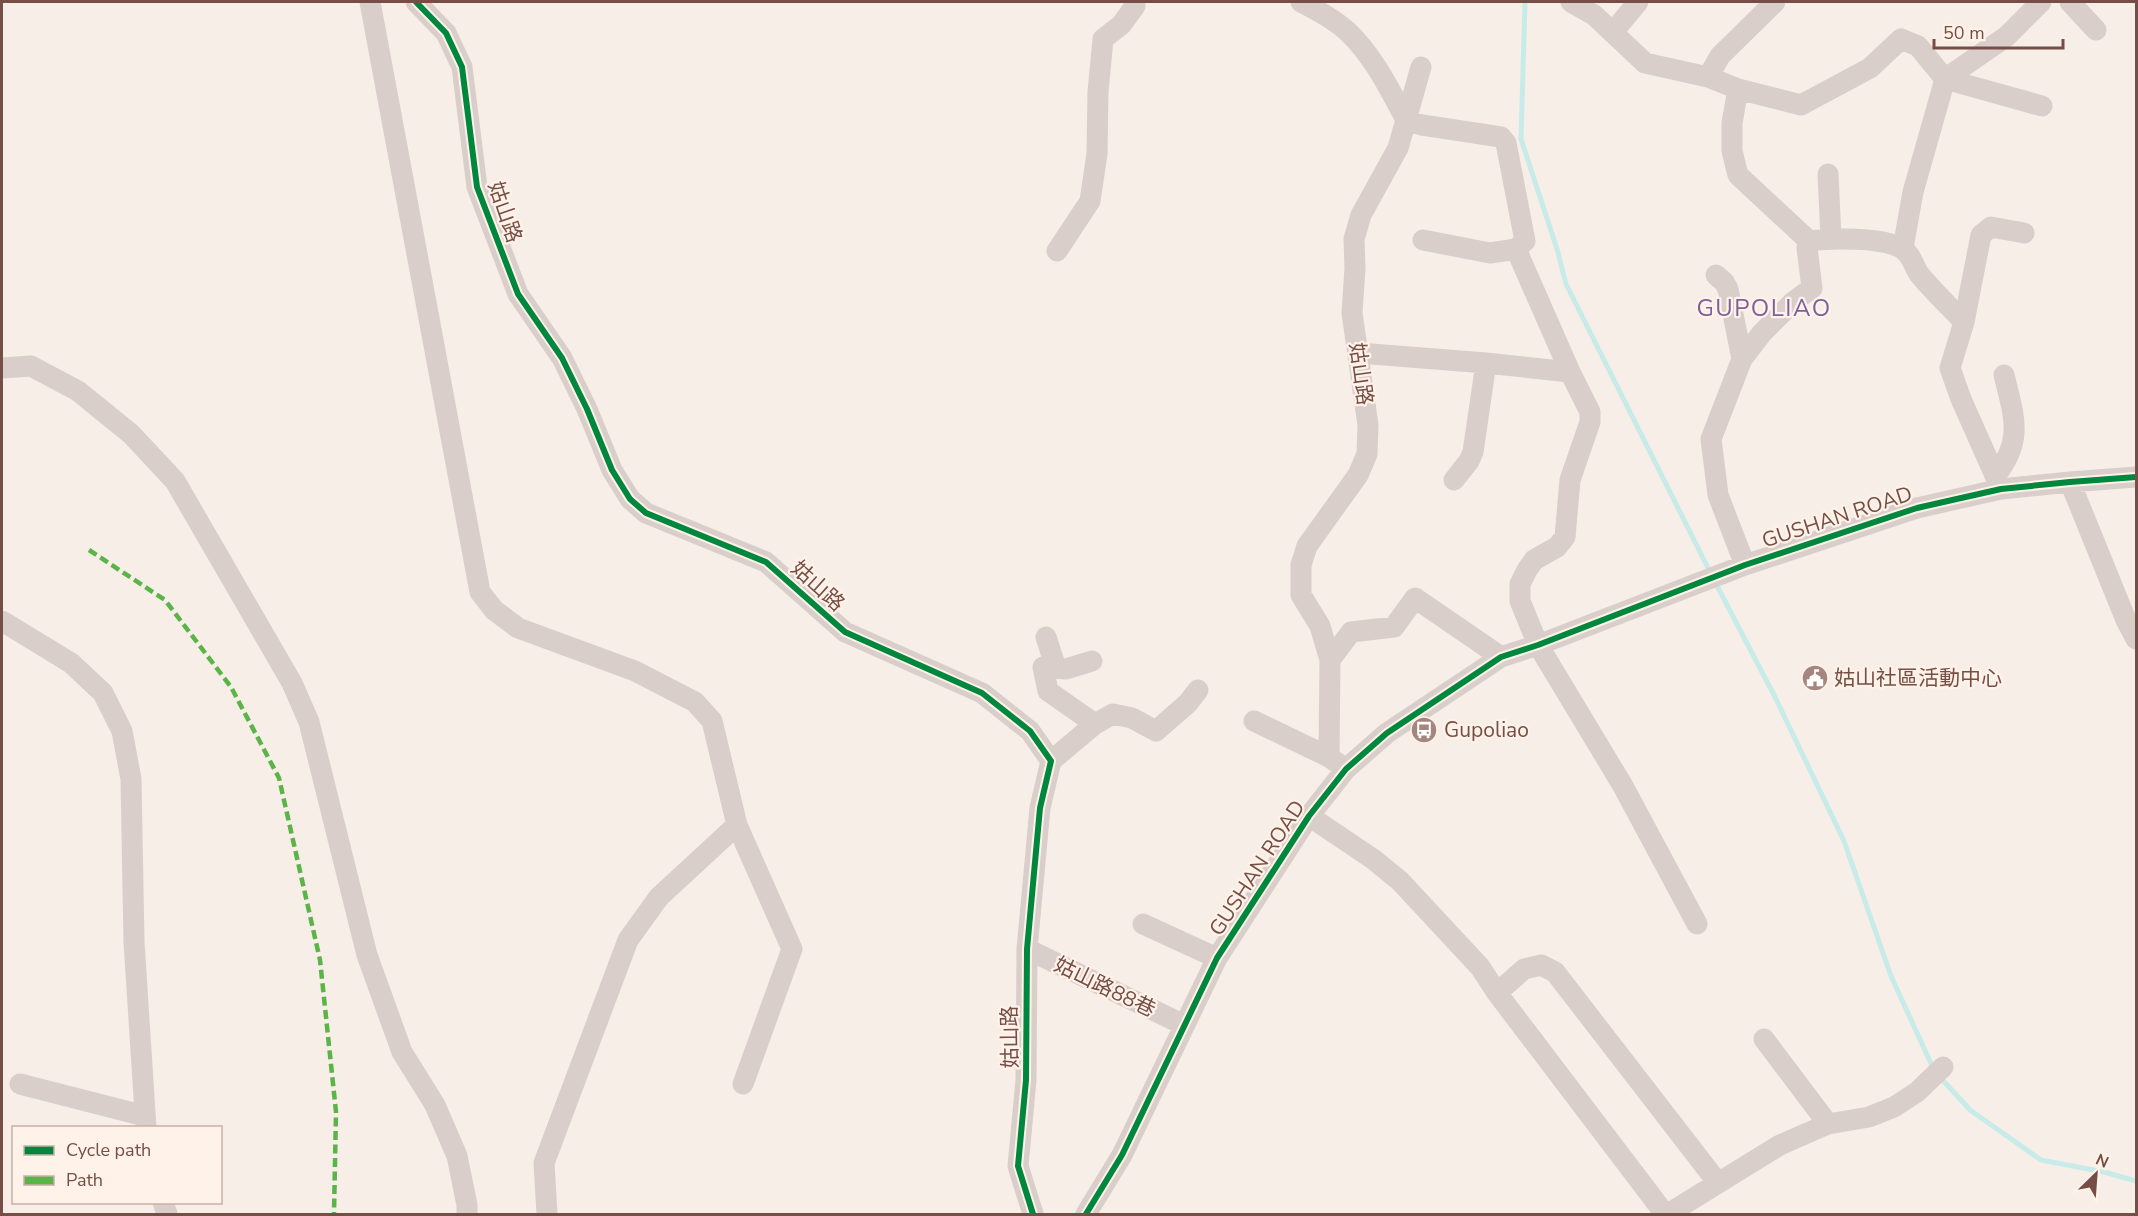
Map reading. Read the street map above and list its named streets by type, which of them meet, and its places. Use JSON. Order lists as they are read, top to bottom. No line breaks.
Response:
{"streets":{"street":["姑山路","GUSHAN ROAD","姑山路88巷"]},"crossings":[["姑山路","GUSHAN ROAD"],["姑山路","姑山路88巷"],["GUSHAN ROAD","姑山路88巷"]],"districts":["GUPOLIAO"],"places":{"public building":["姑山社區活動中心"],"bus stop":["Gupoliao"]},"legend":["Cycle path","Path"],"scale_bar":"50 m","north":"top right"}
